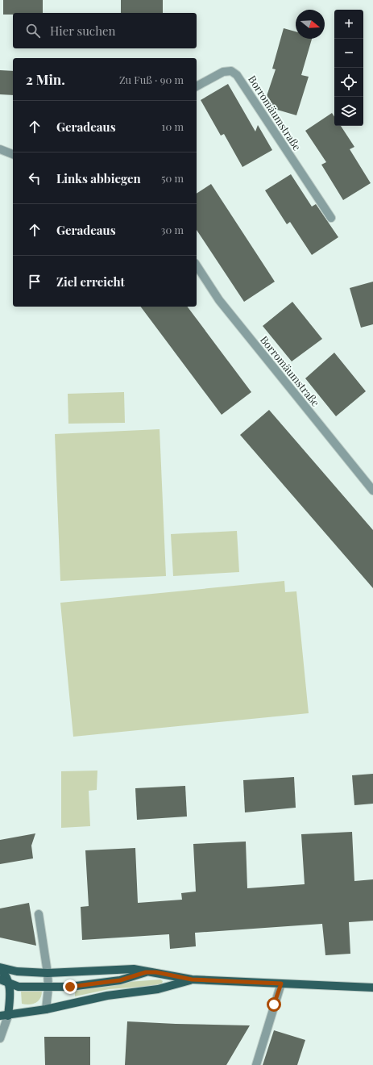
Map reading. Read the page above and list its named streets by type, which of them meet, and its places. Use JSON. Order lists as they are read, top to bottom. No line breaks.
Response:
{"streets":{"street":["Borromäumstraße"]},"north":"right","page":{"map_buttons":["+","−"],"search":"Hier suchen","heading":["2 Min.","Zu Fuß · 90 m"],"list":[["Geradeaus","10 m"],["Links abbiegen","50 m"],["Geradeaus","30 m"],"Ziel erreicht"]}}
